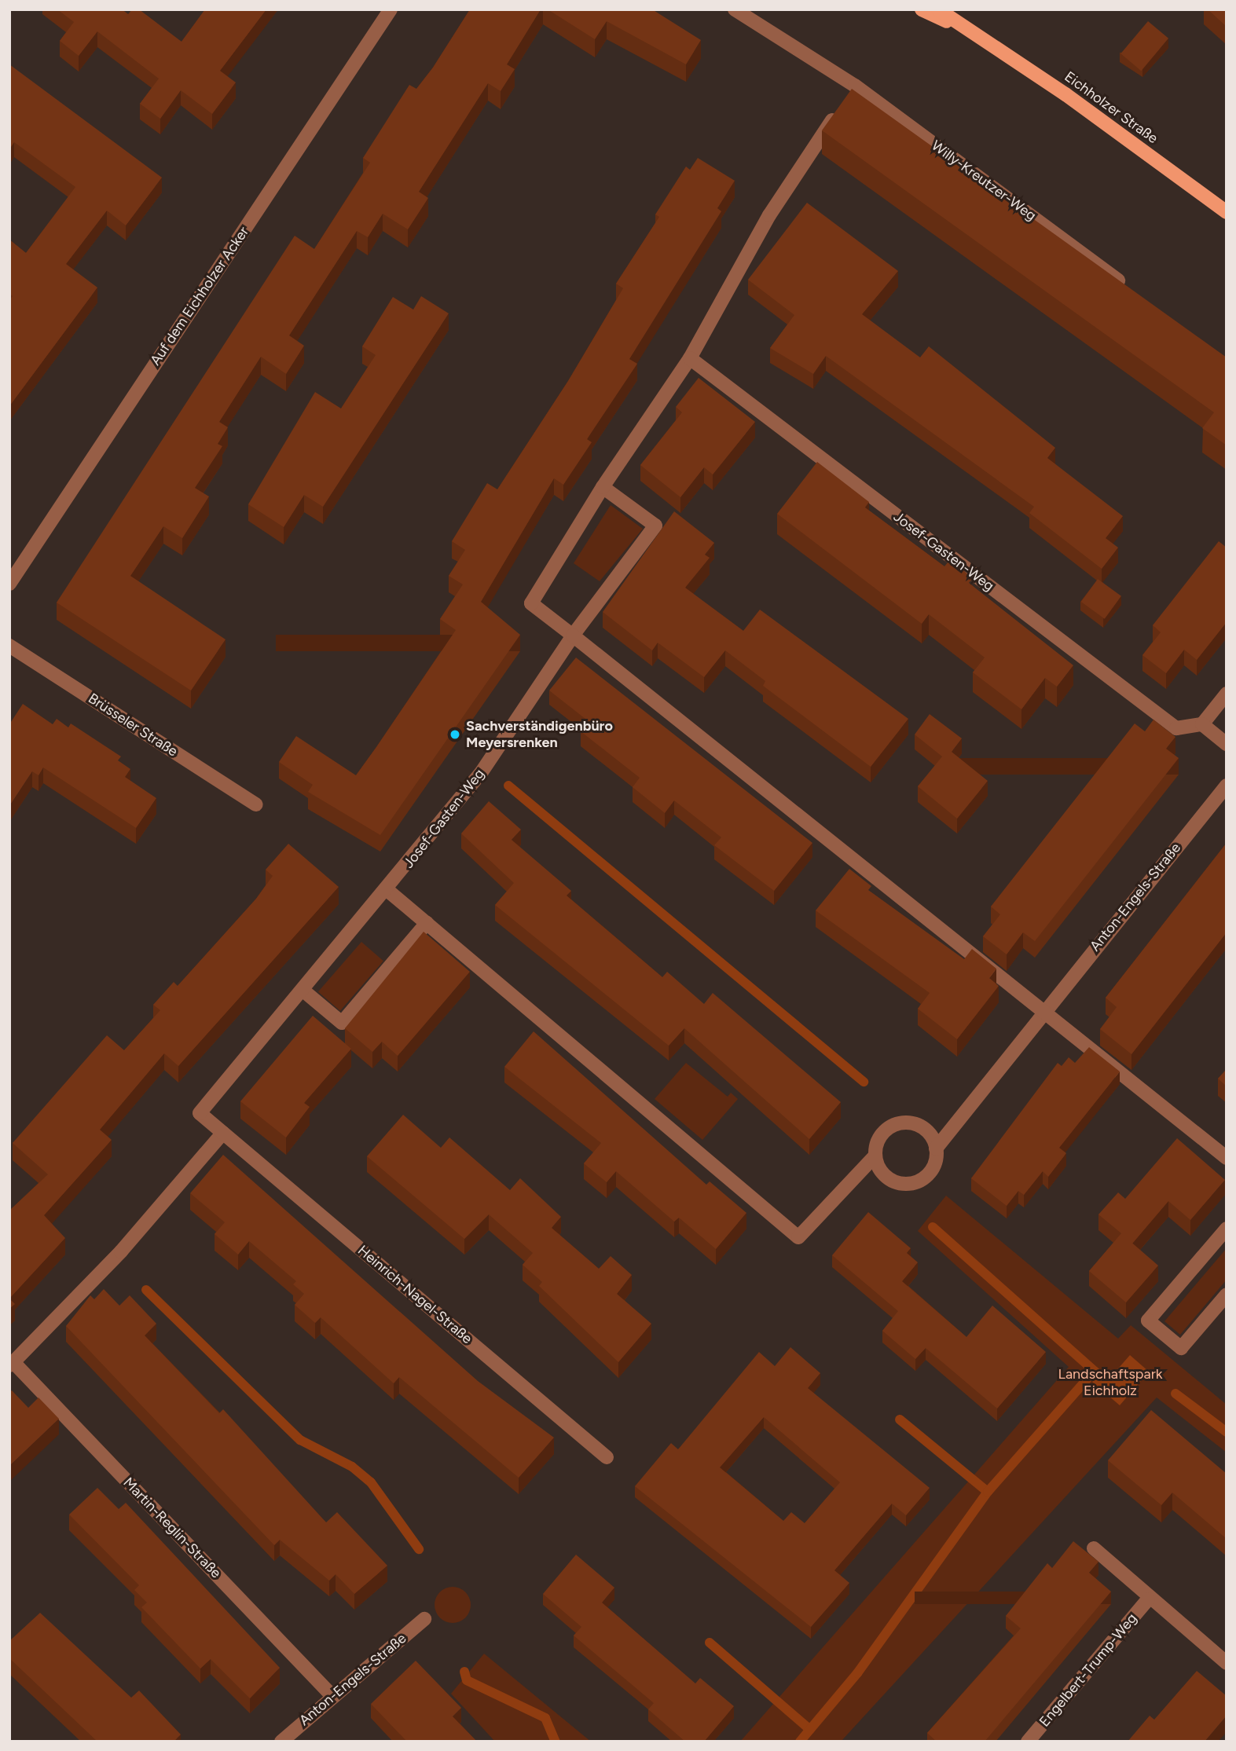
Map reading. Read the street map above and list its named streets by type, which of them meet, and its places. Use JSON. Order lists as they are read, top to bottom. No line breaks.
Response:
{"streets":{"main road":["Eichholzer Straße"],"street":["Willy-Kreutzer-Weg","Auf dem Eichholzer Acker","Josef-Gasten-Weg","Brüsseler Straße","Anton-Engels-Straße","Heinrich-Nagel-Straße","Martin-Reglin-Straße","Engelbert-Trump-Weg"]},"crossings":[["Josef-Gasten-Weg","Heinrich-Nagel-Straße"],["Anton-Engels-Straße","Martin-Reglin-Straße"],["Heinrich-Nagel-Straße","Martin-Reglin-Straße"]],"parks":["Landschaftspark Eichholz"],"places":["Sachverständigenbüro Meyersrenken"]}
